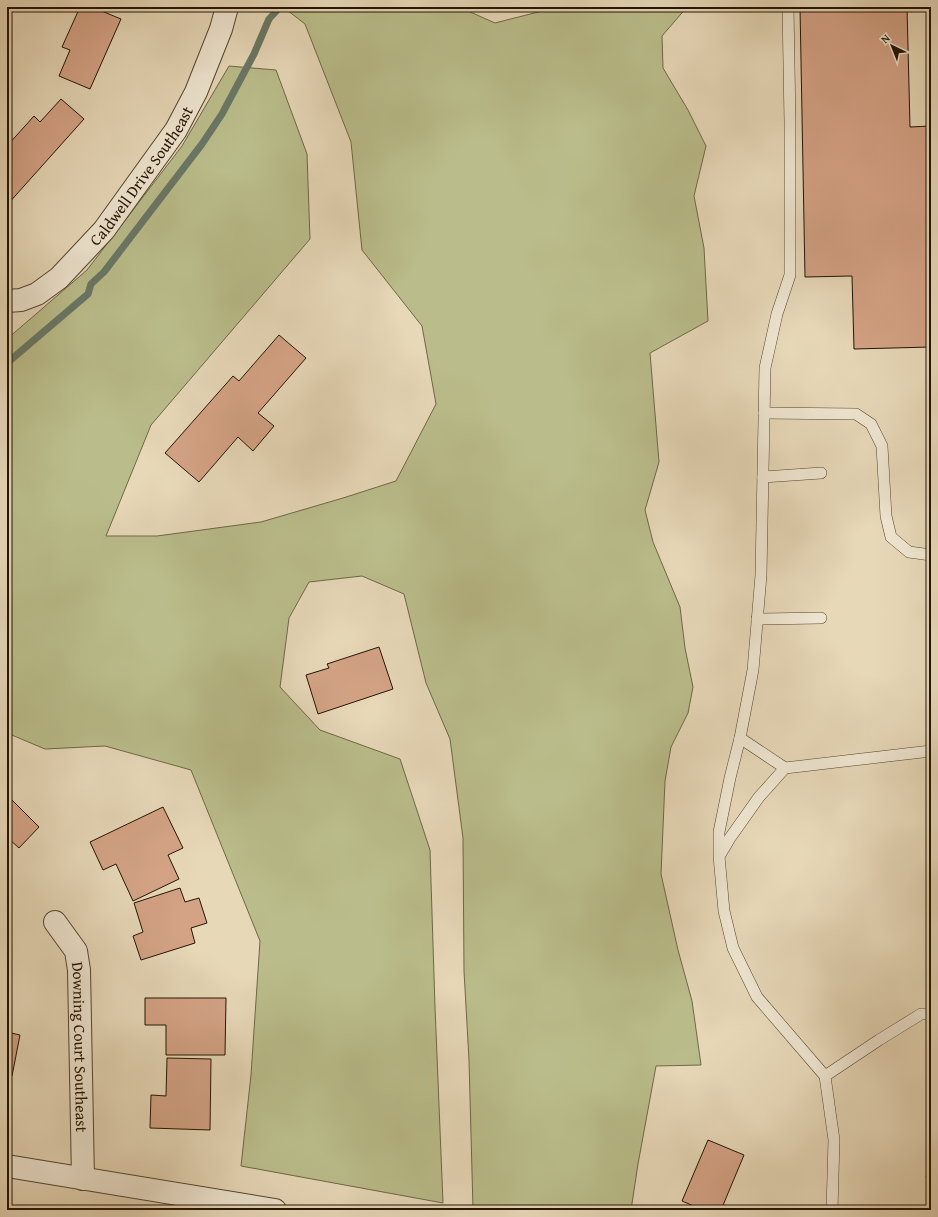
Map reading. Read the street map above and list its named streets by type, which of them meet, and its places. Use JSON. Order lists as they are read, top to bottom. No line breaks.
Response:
{"streets":{"street":["Caldwell Drive Southeast","Downing Court Southeast"]},"north":"top left"}
